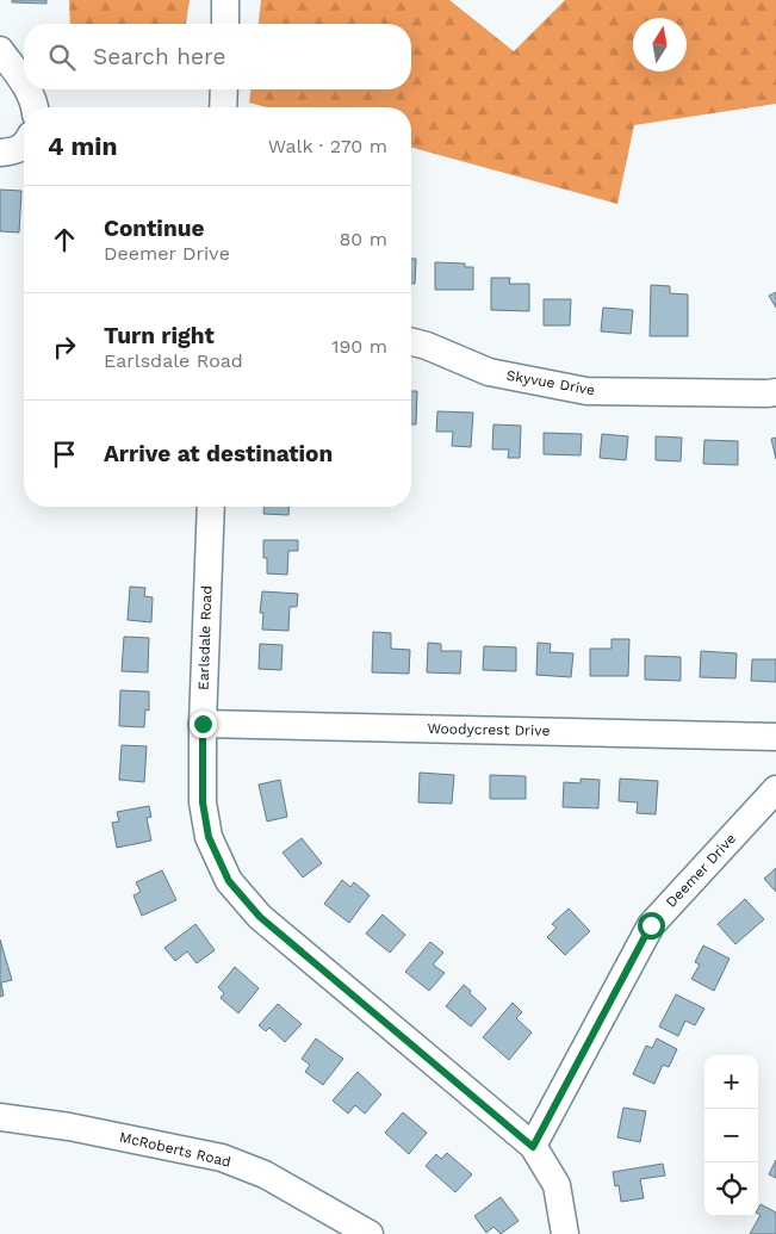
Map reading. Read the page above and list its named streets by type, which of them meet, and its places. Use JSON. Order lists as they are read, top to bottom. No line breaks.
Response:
{"streets":{"street":["Skyvue Drive","Earlsdale Road","Woodycrest Drive","Deemer Drive","McRoberts Road"]},"crossings":[["Earlsdale Road","Woodycrest Drive"],["Earlsdale Road","Deemer Drive"]],"north":"top","page":{"search":"Search here","heading":["4 min","Walk · 270 m"],"list":[["Continue","Deemer Drive","80 m"],["Turn right","Earlsdale Road","190 m"],"Arrive at destination"],"map_buttons":["+","−"]}}
